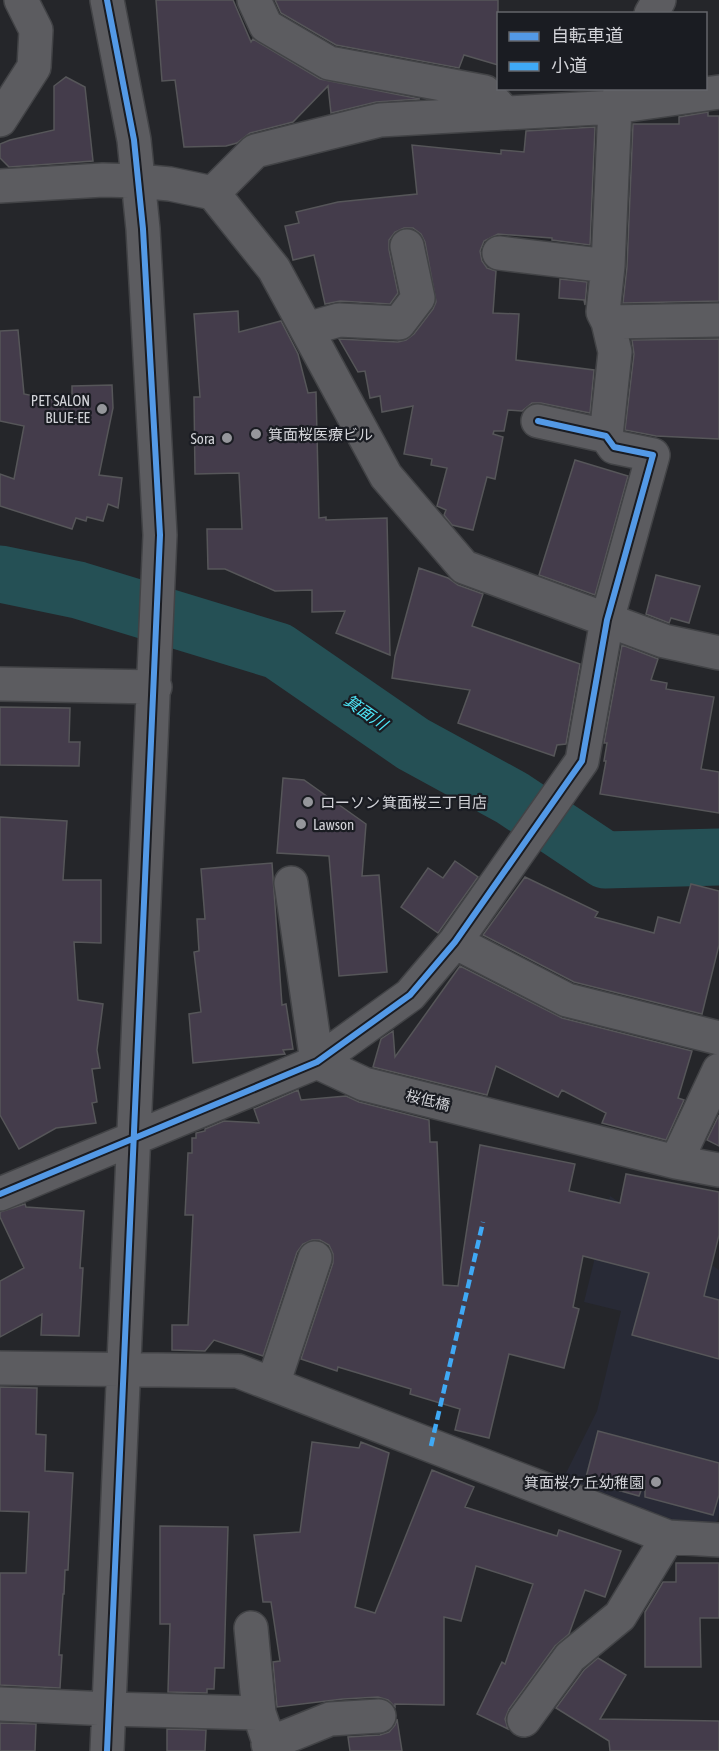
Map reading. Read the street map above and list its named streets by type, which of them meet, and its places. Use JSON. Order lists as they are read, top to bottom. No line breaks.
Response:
{"streets":{"street":["桜低橋"]},"water":["箕面川"],"places":["PET SALON BLUE-EE","箕面桜医療ビル","Sora","ローソン 箕面桜三丁目店","Lawson","箕面桜ケ丘幼稚園"],"legend":["自転車道","小道"]}
